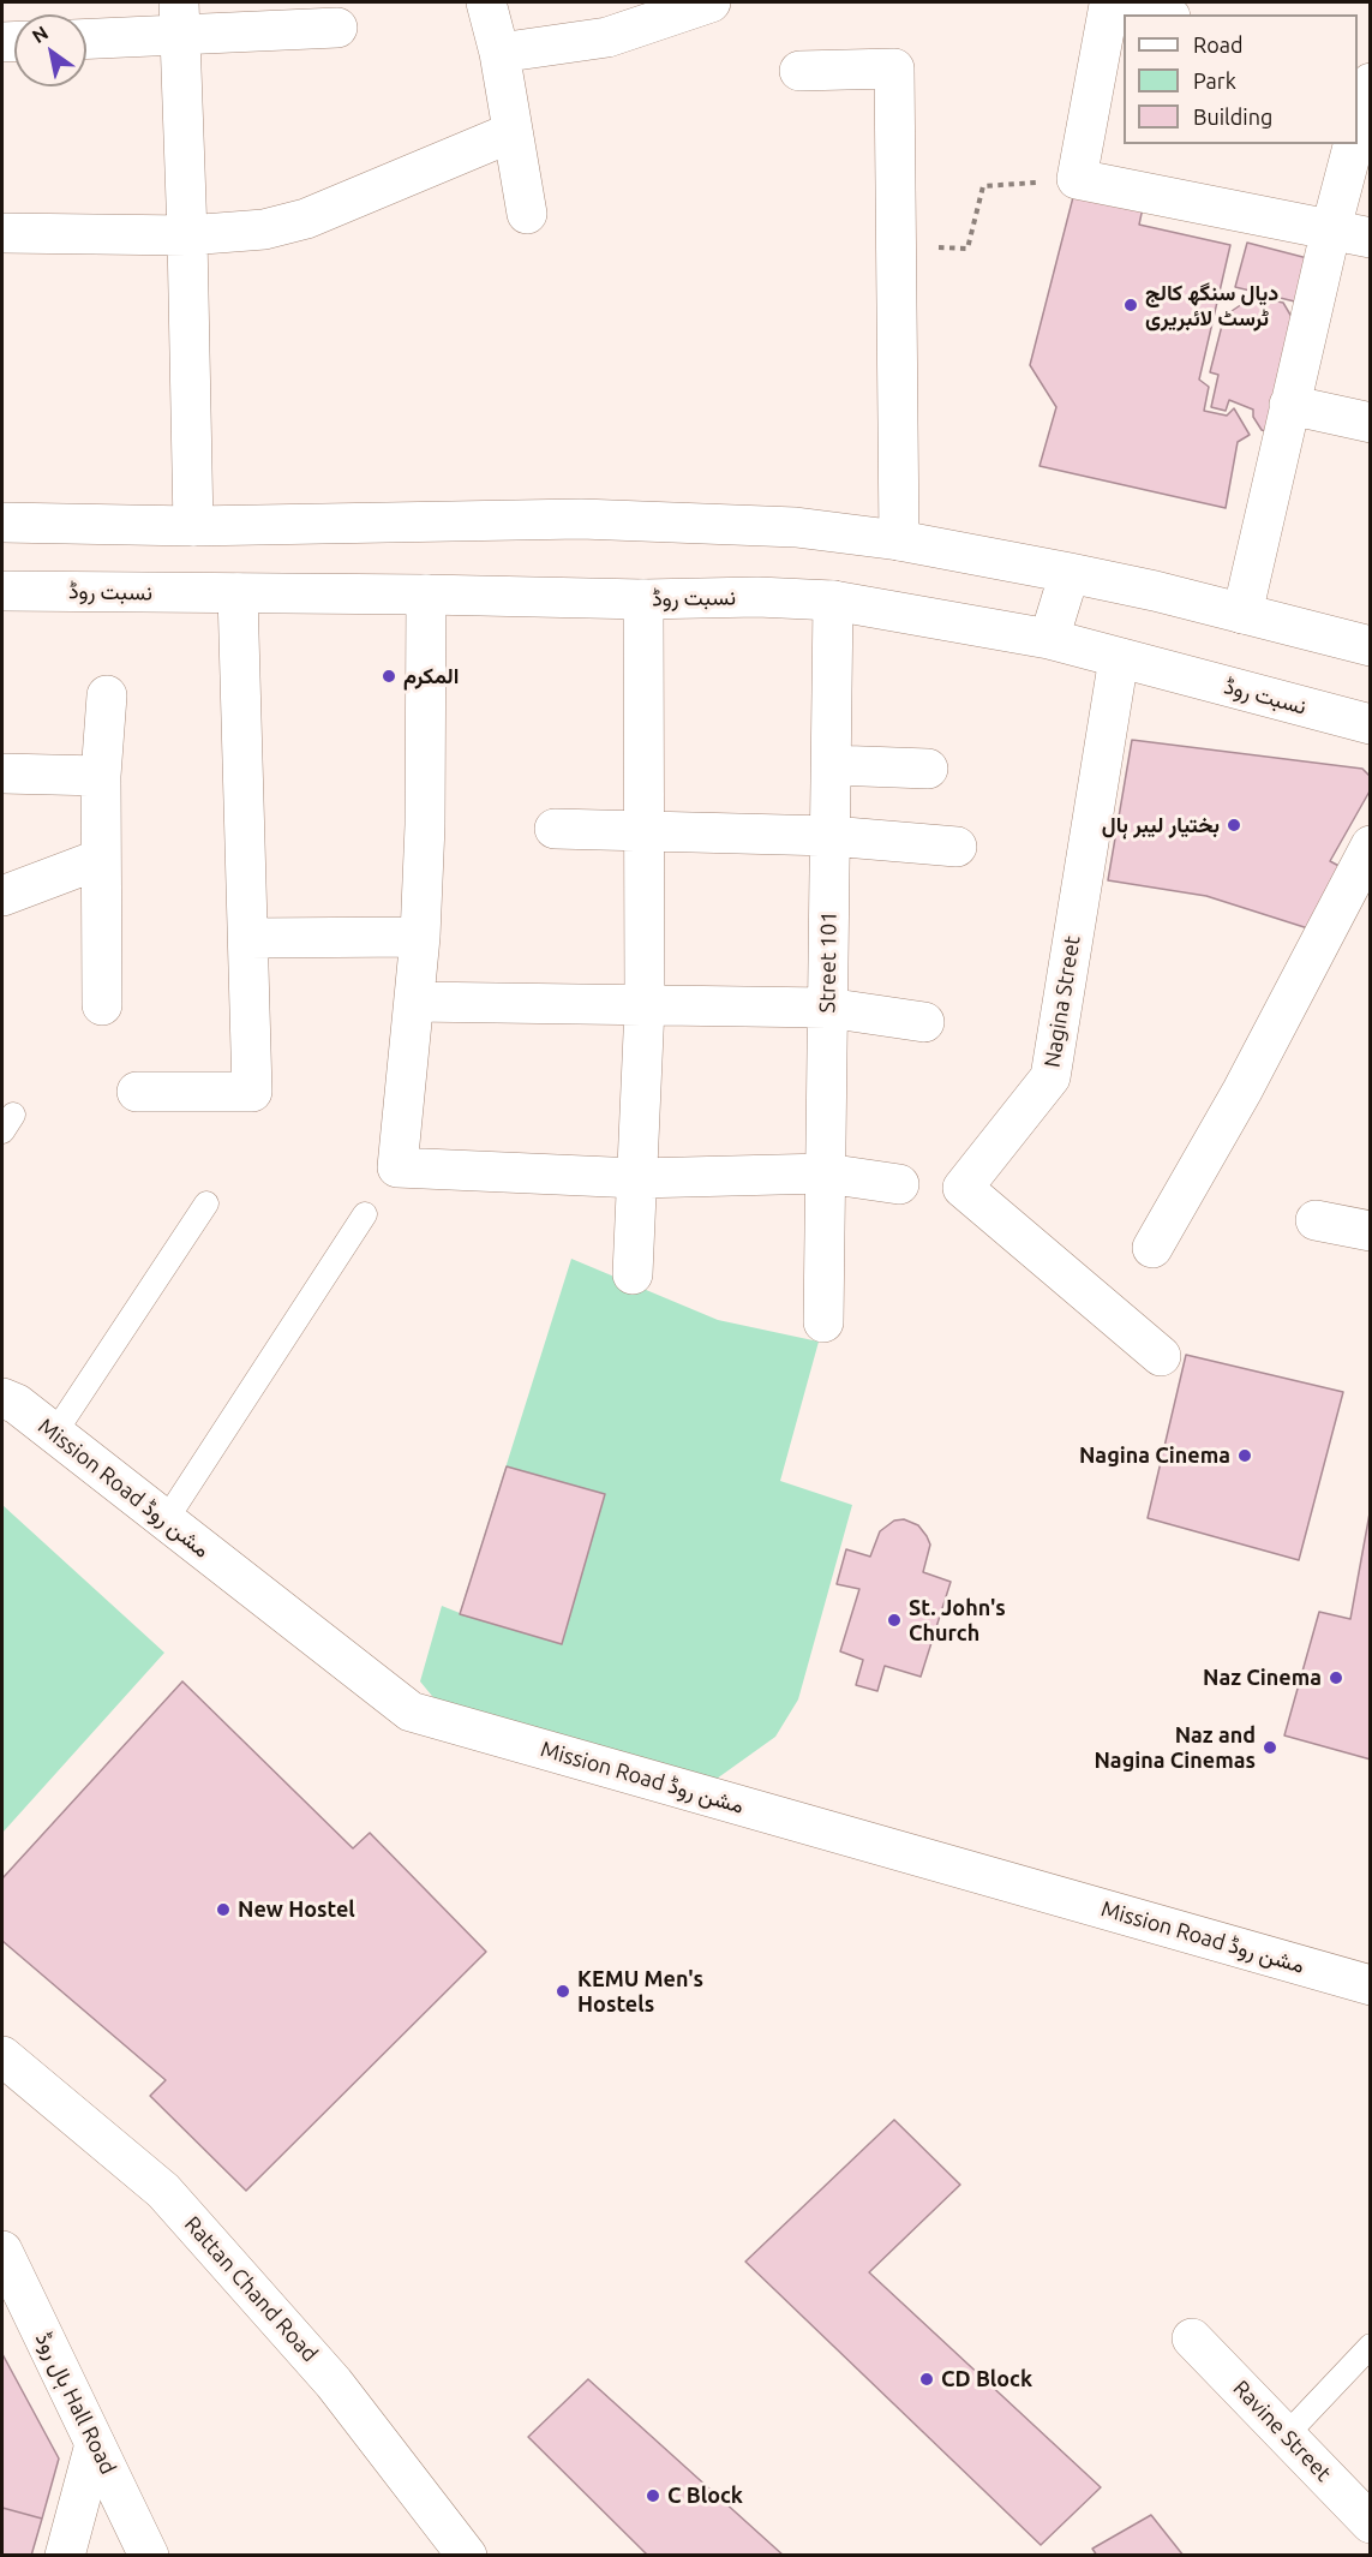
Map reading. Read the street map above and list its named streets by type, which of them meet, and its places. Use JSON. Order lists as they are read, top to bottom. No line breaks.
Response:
{"streets":{"street":["نسبت روڈ","Street 101","Nagina Street","Mission Road مشن روڈ","Rattan Chand Road","ہال روڈ Hall Road","Ravine Street"]},"crossings":[["نسبت روڈ","Street 101"],["نسبت روڈ","Nagina Street"]],"places":["دیال سنگھ کالج ٹرسٹ لائبریری","المکرم","بختیار لیبر ہال","Nagina Cinema","St. John's Church","Naz Cinema","Naz and Nagina Cinemas","New Hostel","KEMU Men's Hostels","CD Block","C Block"],"legend":["Road","Park","Building"],"north":"top left"}
